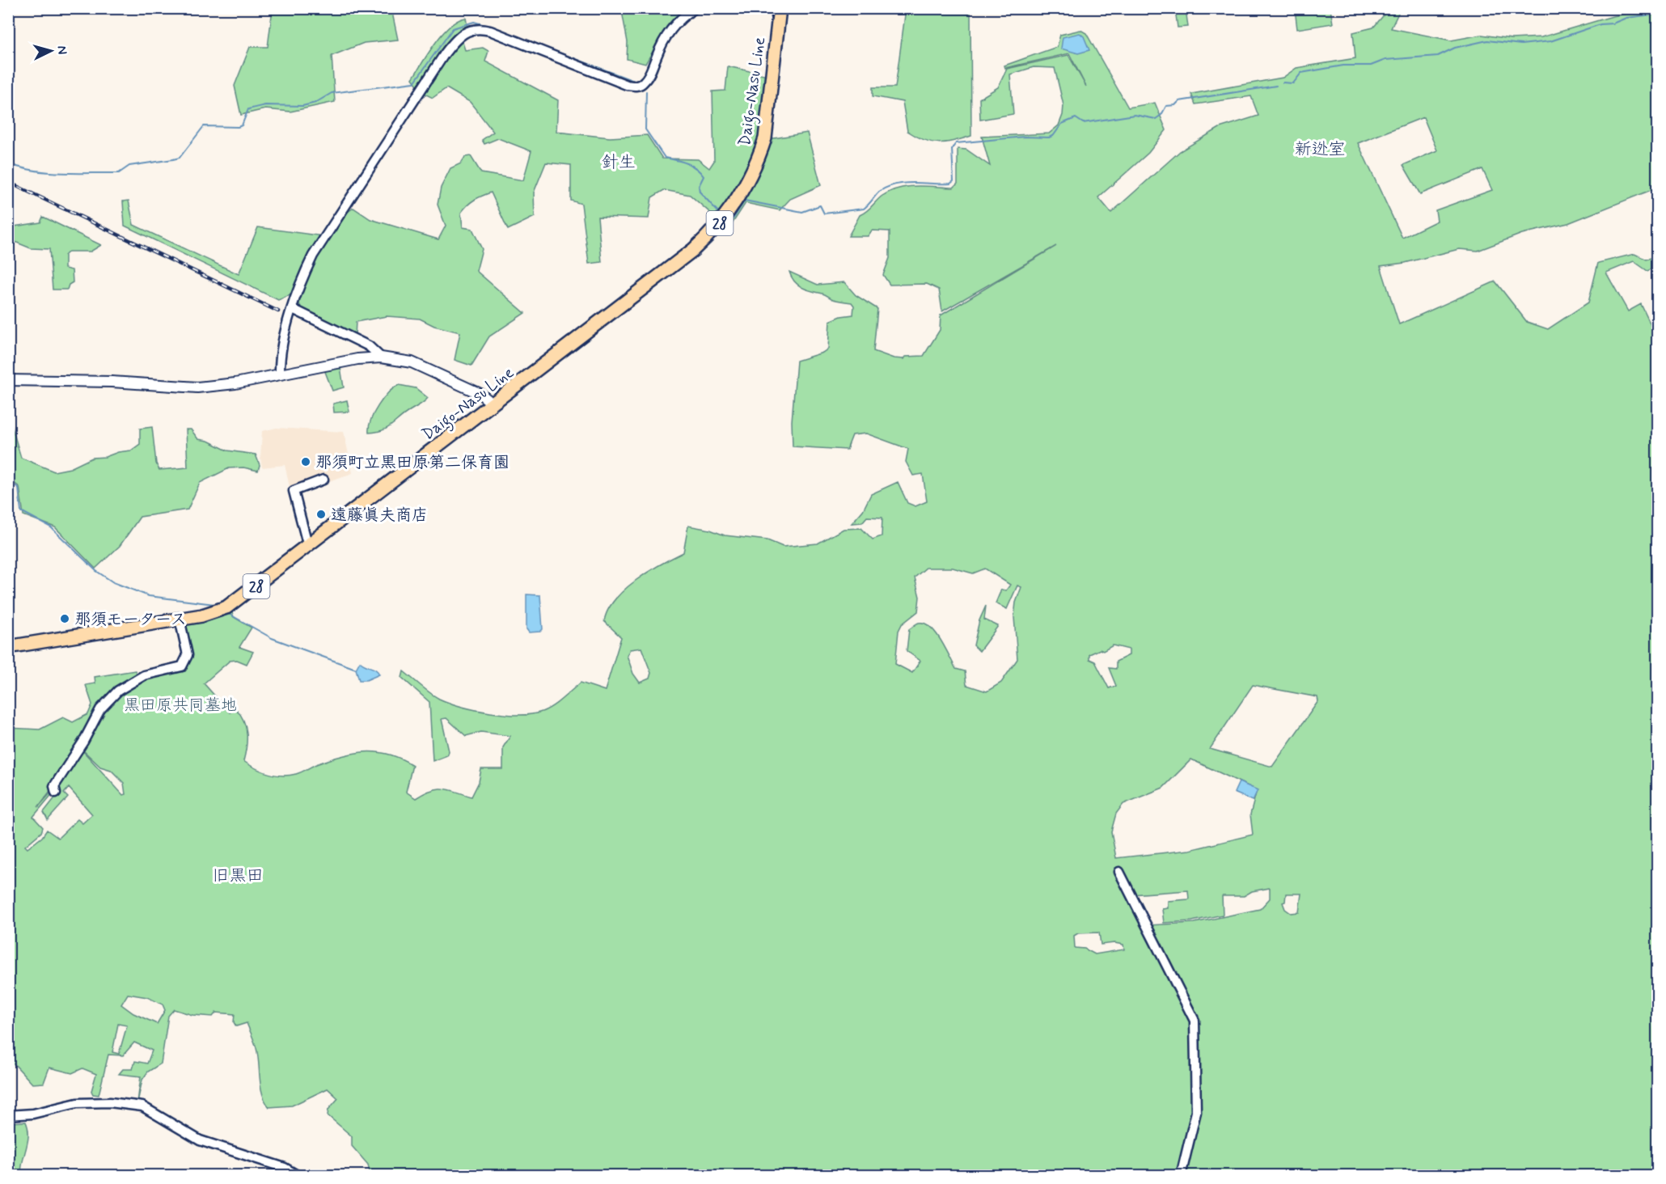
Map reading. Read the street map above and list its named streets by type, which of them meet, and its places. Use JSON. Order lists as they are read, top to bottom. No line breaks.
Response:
{"streets":{"main road":["Daigo-Nasu Line","28"]},"districts":["新迯室","針生","旧黒田"],"parks":["黒田原共同墓地"],"places":["那須町立黒田原第二保育園","遠藤眞夫商店","那須モータース"],"north":"right"}
